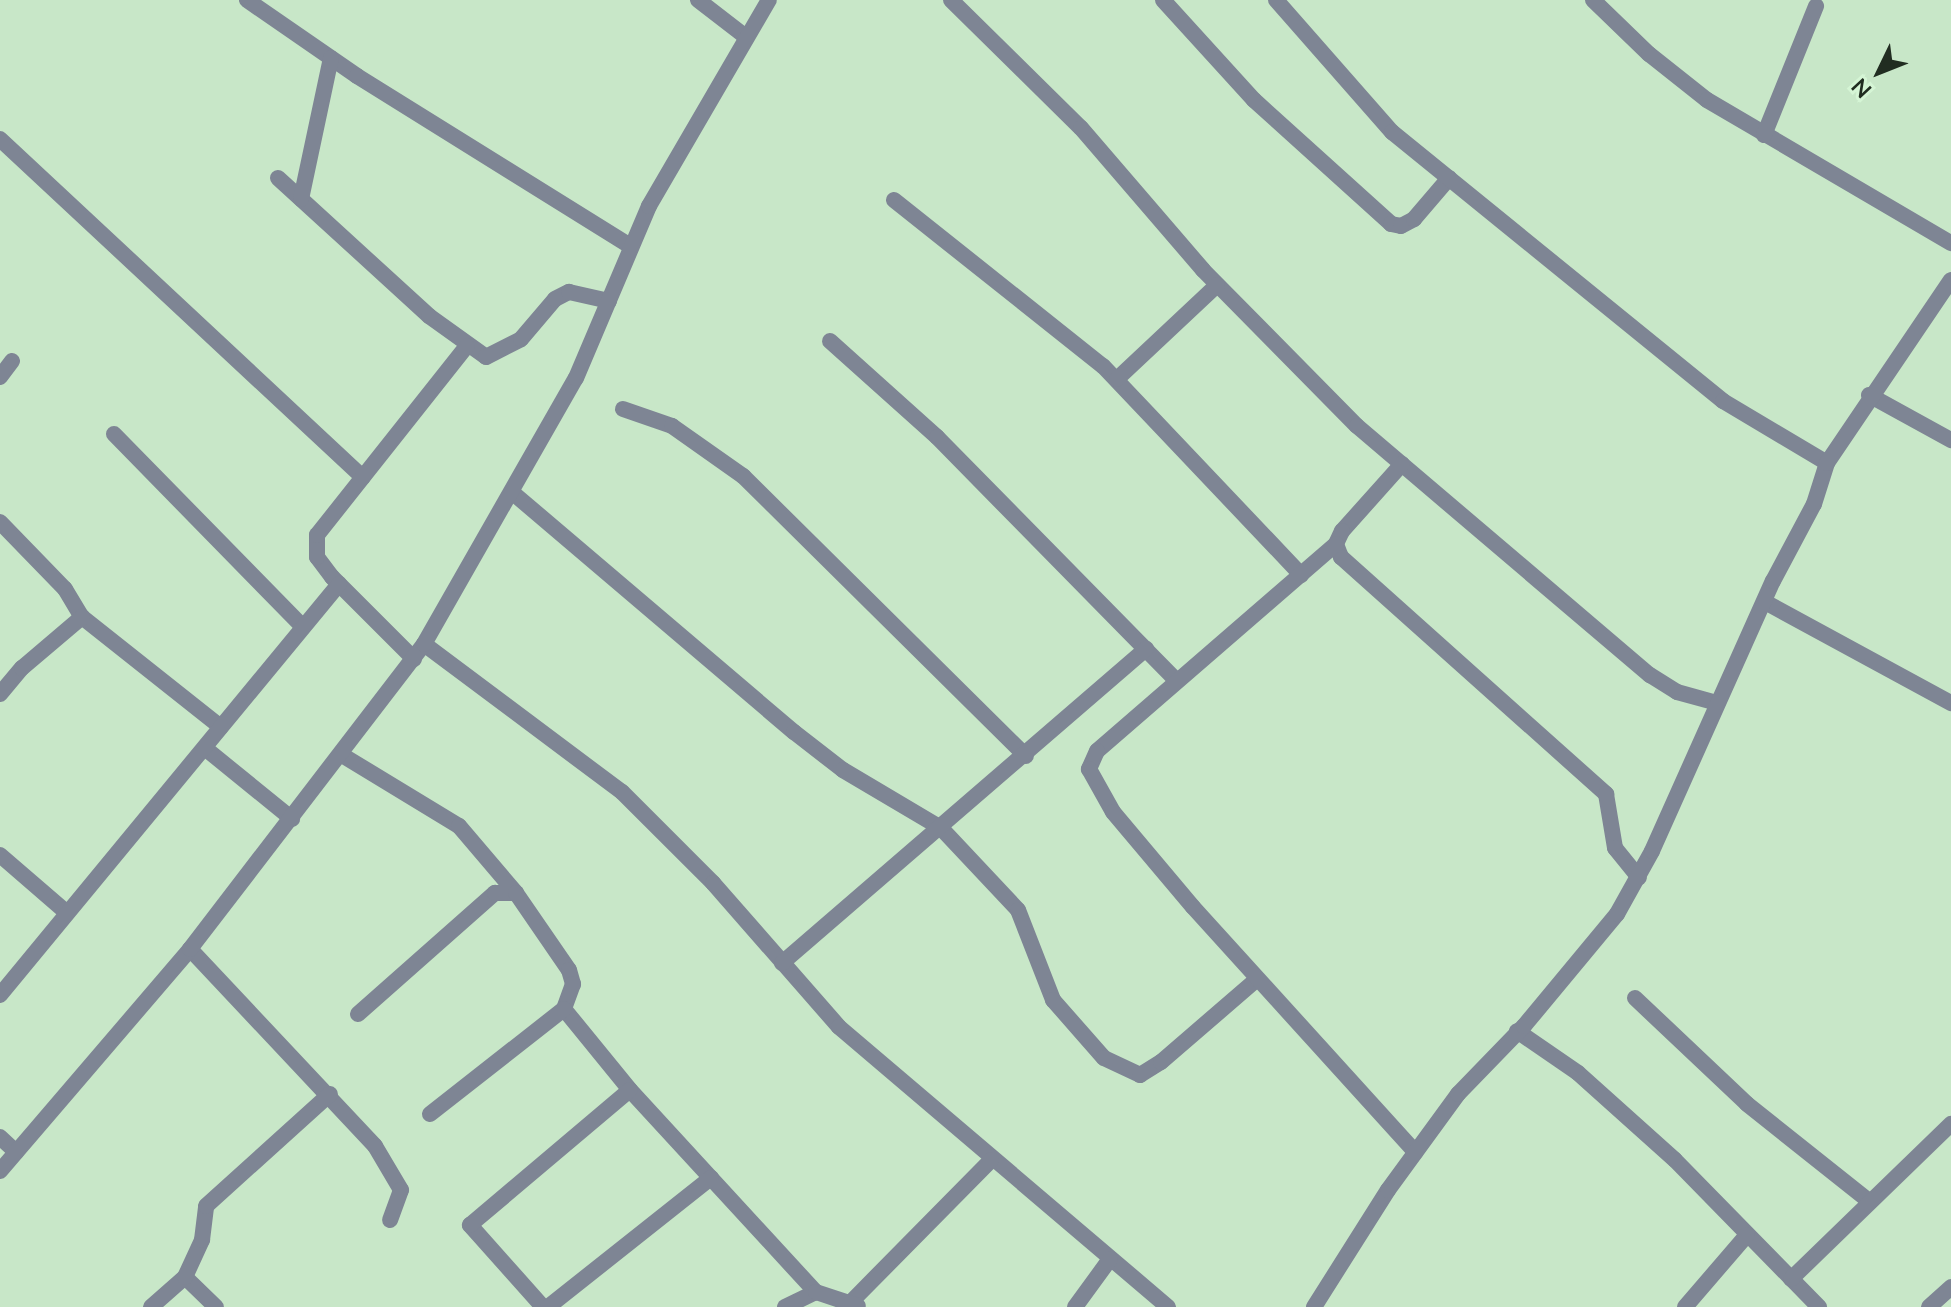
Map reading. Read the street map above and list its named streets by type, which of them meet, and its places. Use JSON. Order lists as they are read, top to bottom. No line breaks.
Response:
{"north":"bottom left"}
